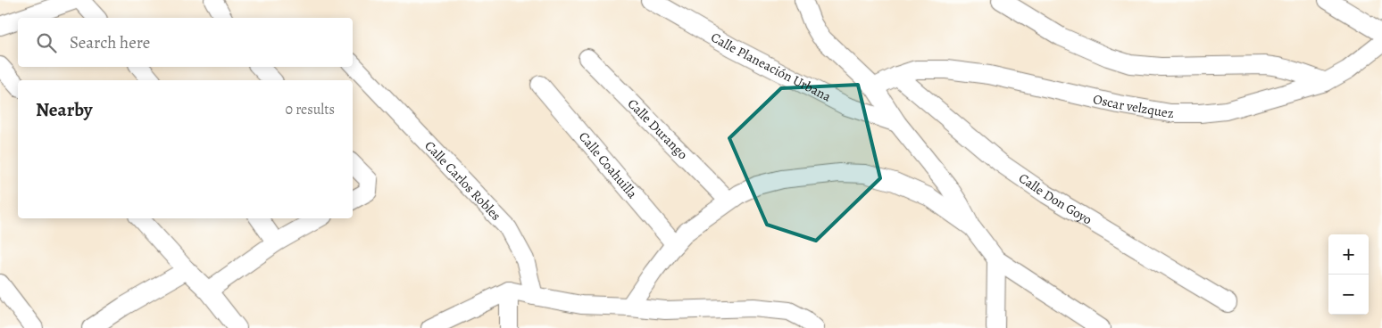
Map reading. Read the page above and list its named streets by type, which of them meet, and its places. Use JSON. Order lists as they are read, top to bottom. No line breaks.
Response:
{"streets":{"street":["Calle Planeación Urbana","Oscar velzquez","Calle Durango","Calle Coahuilla","Calle Carlos Robles","Calle Don Goyo"]},"crossings":[["Oscar velzquez","Calle Don Goyo"]],"page":{"search":"Search here","heading":["Nearby","0 results"],"map_buttons":["+","−"]}}
